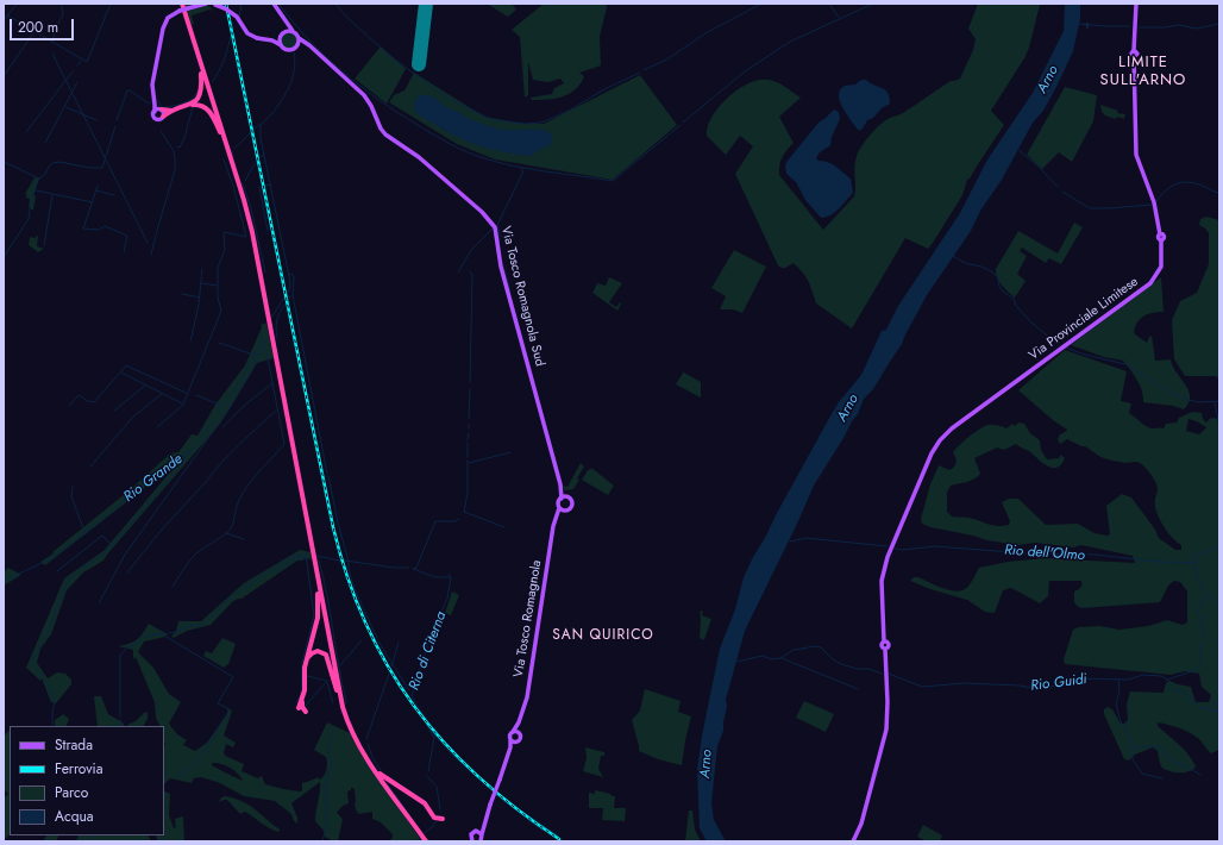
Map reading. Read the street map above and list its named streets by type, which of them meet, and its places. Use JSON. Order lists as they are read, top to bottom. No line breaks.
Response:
{"streets":{"main road":["Via Tosco Romagnola Sud","Via Provinciale Limitese","Via Tosco Romagnola"]},"crossings":[["Via Tosco Romagnola Sud","Via Tosco Romagnola"]],"districts":["LIMITE SULL'ARNO","SAN QUIRICO"],"water":["Arno","Rio Grande","Rio dell'Olmo","Rio di Citerna","Rio Guidi"],"legend":["Strada","Ferrovia","Parco","Acqua"],"scale_bar":"200 m"}
